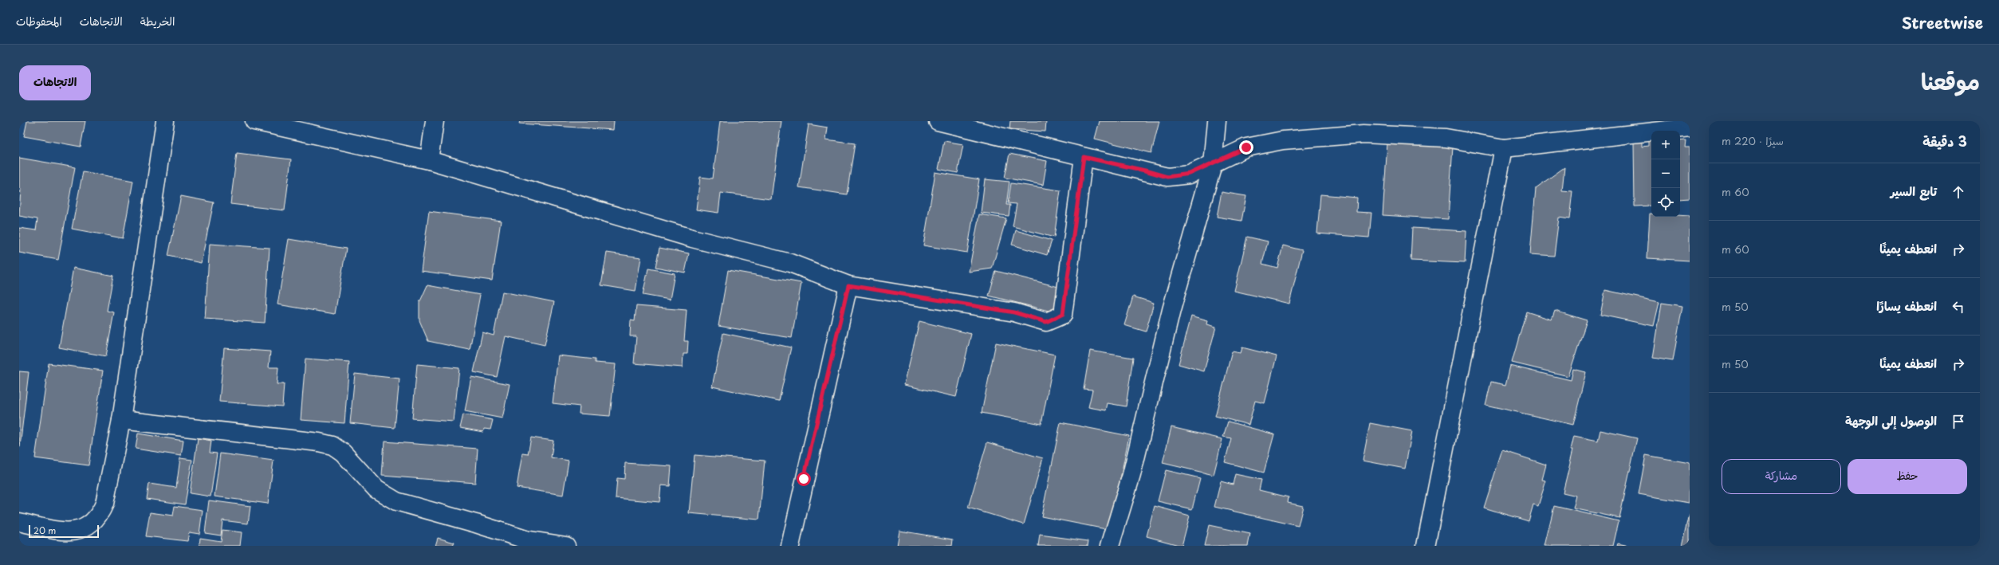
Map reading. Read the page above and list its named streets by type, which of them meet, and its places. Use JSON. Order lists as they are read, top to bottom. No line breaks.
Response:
{"scale_bar":"20 m","page":{"header":"Streetwise","nav":["الخريطة","الاتجاهات","المحفوظات"],"title":"موقعنا","buttons":["الاتجاهات",["حفظ","مشاركة"]],"heading":["3 دقيقة","سيرًا · 220 m"],"map_buttons":["+","−"],"list":[["تابع السير","60 m"],["انعطف يمينًا","60 m"],["انعطف يسارًا","50 m"],["انعطف يمينًا","50 m"],"الوصول إلى الوجهة"],"scale":"20 m"}}
